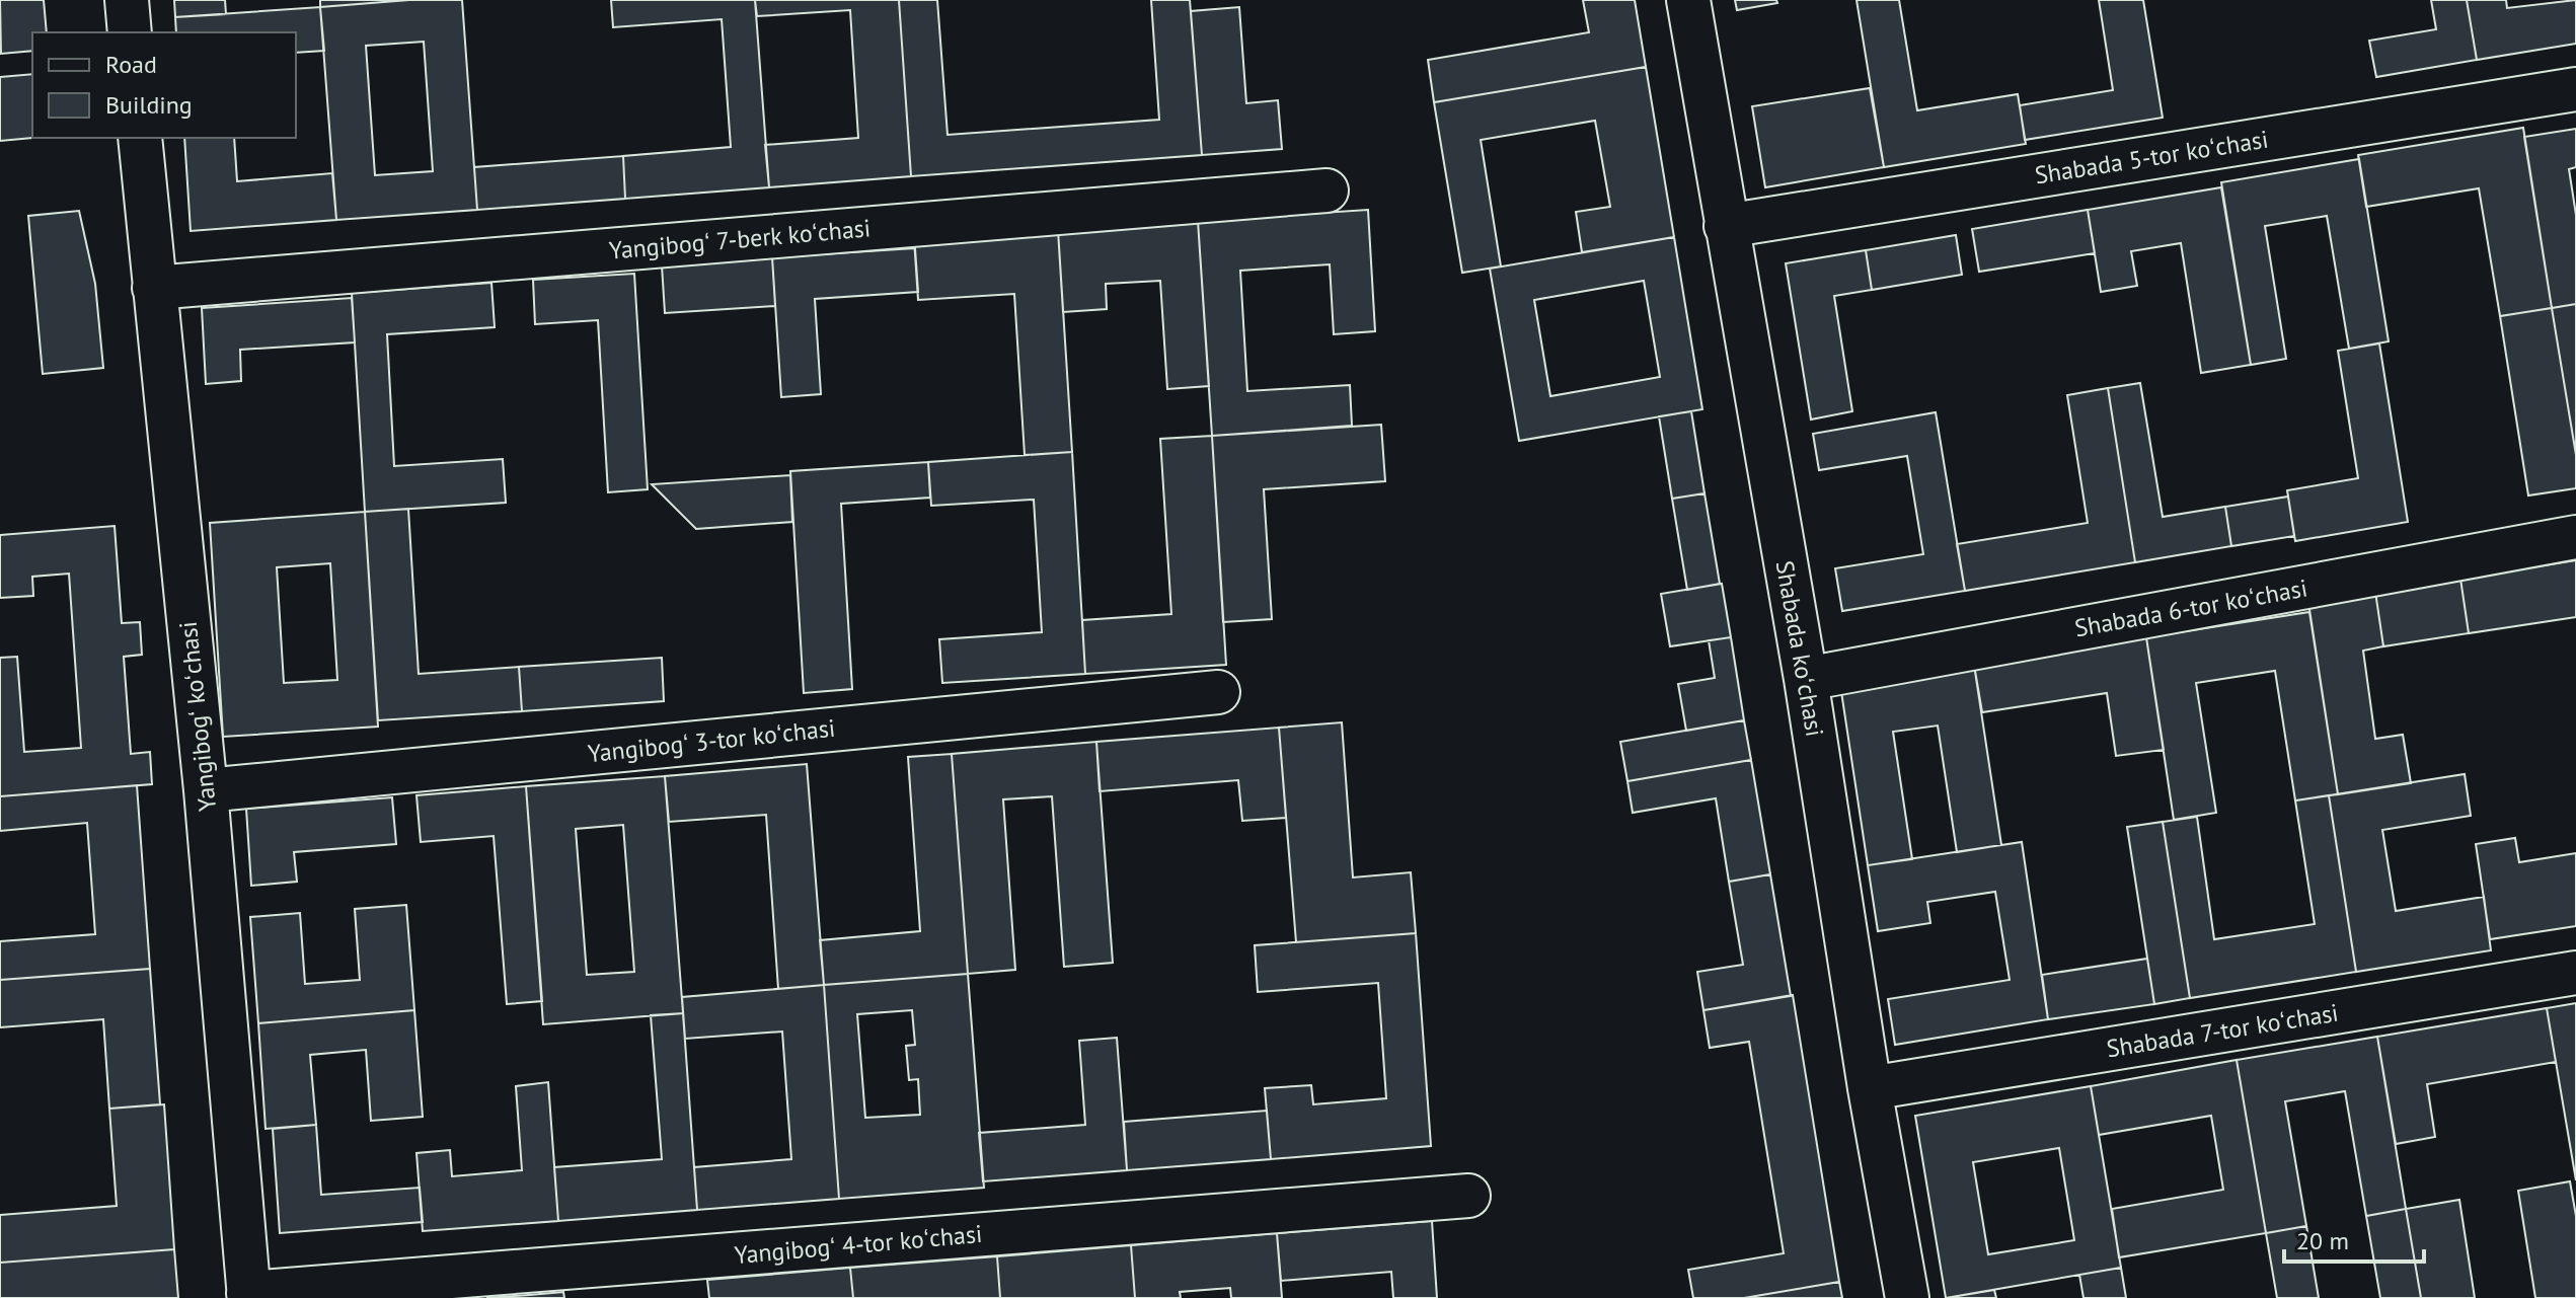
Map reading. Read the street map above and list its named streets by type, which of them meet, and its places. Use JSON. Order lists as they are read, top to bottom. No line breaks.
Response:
{"streets":{"street":["Shabada 5-tor koʻchasi","Yangibogʻ 7-berk koʻchasi","Shabada 6-tor koʻchasi","Shabada koʻchasi","Yangibogʻ koʻchasi","Yangibogʻ 3-tor koʻchasi","Shabada 7-tor koʻchasi","Yangibogʻ 4-tor koʻchasi"]},"crossings":[["Shabada 5-tor koʻchasi","Shabada koʻchasi"],["Yangibogʻ 7-berk koʻchasi","Yangibogʻ koʻchasi"],["Shabada 6-tor koʻchasi","Shabada koʻchasi"],["Shabada koʻchasi","Shabada 7-tor koʻchasi"],["Yangibogʻ koʻchasi","Yangibogʻ 3-tor koʻchasi"],["Yangibogʻ koʻchasi","Yangibogʻ 4-tor koʻchasi"]],"legend":["Road","Building"],"scale_bar":"20 m"}
